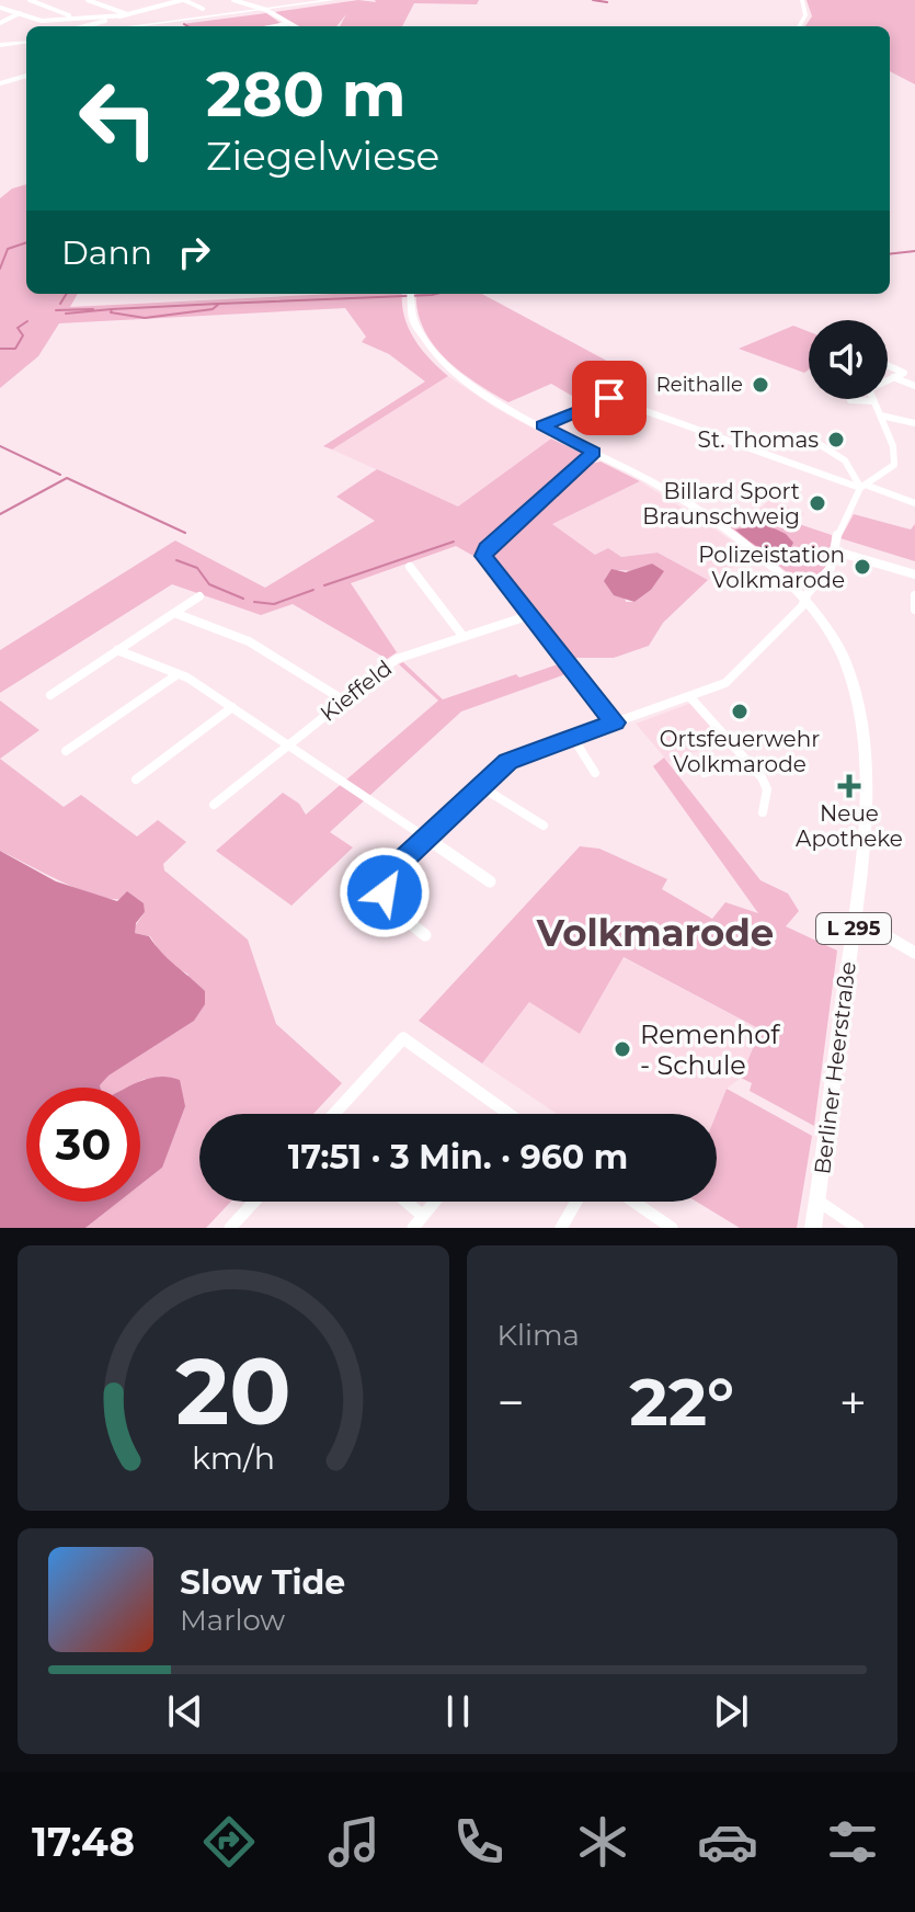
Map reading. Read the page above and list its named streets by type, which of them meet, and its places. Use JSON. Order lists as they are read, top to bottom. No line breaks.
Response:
{"streets":{"main road":["L 295","Berliner Heerstraße"],"street":["Kieffeld"]},"districts":["Volkmarode"],"places":{"other":["Reithalle","St. Thomas","Billard Sport Braunschweig","Polizeistation Volkmarode","Ortsfeuerwehr Volkmarode","Remenhof - Schule"],"health":["Neue Apotheke"]},"page":{"turn":["280 m","Ziegelwiese"],"then":"Dann","limit":"30","trip":"17:51 · 3 Min. · 960 m","tile":"Klima","heat":["−","22°","+"],"song":["Slow Tide","Marlow"],"tabs":"17:48","gauge":["20","km/h"]}}
